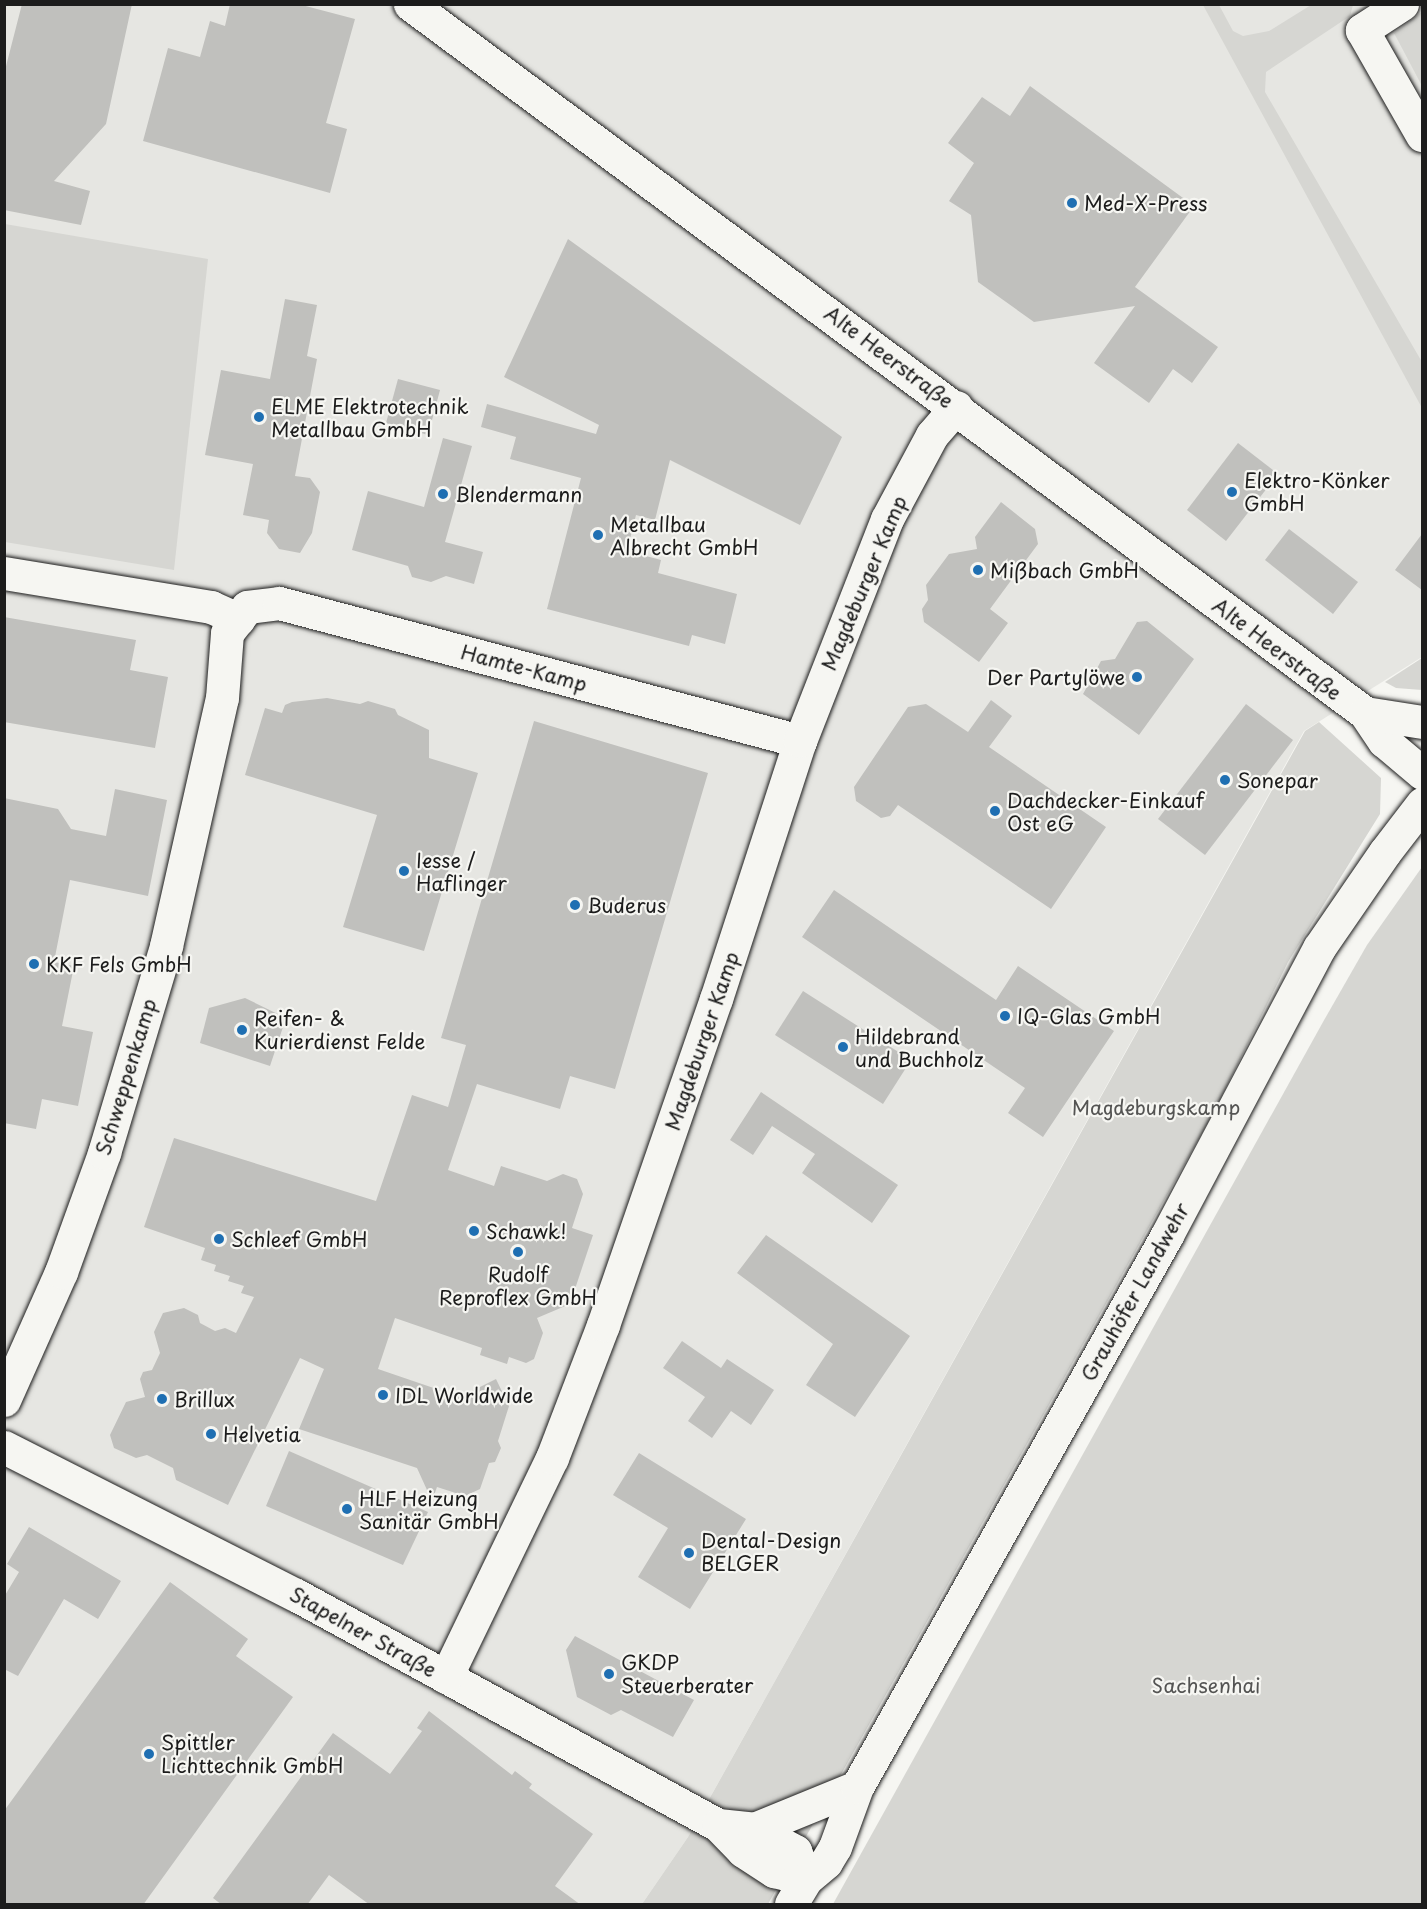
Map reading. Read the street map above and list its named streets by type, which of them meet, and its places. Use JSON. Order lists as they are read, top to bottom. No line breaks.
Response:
{"streets":{"street":["Alte Heerstraße","Magdeburger Kamp","Hamte-Kamp","Schweppenkamp","Grauhöfer Landwehr","Stapelner Straße"]},"crossings":[["Alte Heerstraße","Magdeburger Kamp"],["Magdeburger Kamp","Hamte-Kamp"],["Magdeburger Kamp","Stapelner Straße"],["Hamte-Kamp","Schweppenkamp"],["Grauhöfer Landwehr","Stapelner Straße"]],"parks":["Magdeburgskamp","Sachsenhai"],"places":["Med-X-Press","ELME Elektrotechnik Metallbau GmbH","Elektro-Könker GmbH","Blendermann","Metallbau Albrecht GmbH","Mißbach GmbH","Der Partylöwe","Sonepar","Dachdecker-Einkauf Ost eG","Iesse / Haflinger","Buderus","KKF Fels GmbH","IQ-Glas GmbH","Reifen- & Kurierdienst Felde","Hildebrand und Buchholz","Schawk!","Schleef GmbH","Rudolf Reproflex GmbH","IDL Worldwide","Brillux","Helvetia","HLF Heizung Sanitär GmbH","Dental-Design BELGER","GKDP Steuerberater","Spittler Lichttechnik GmbH"]}
